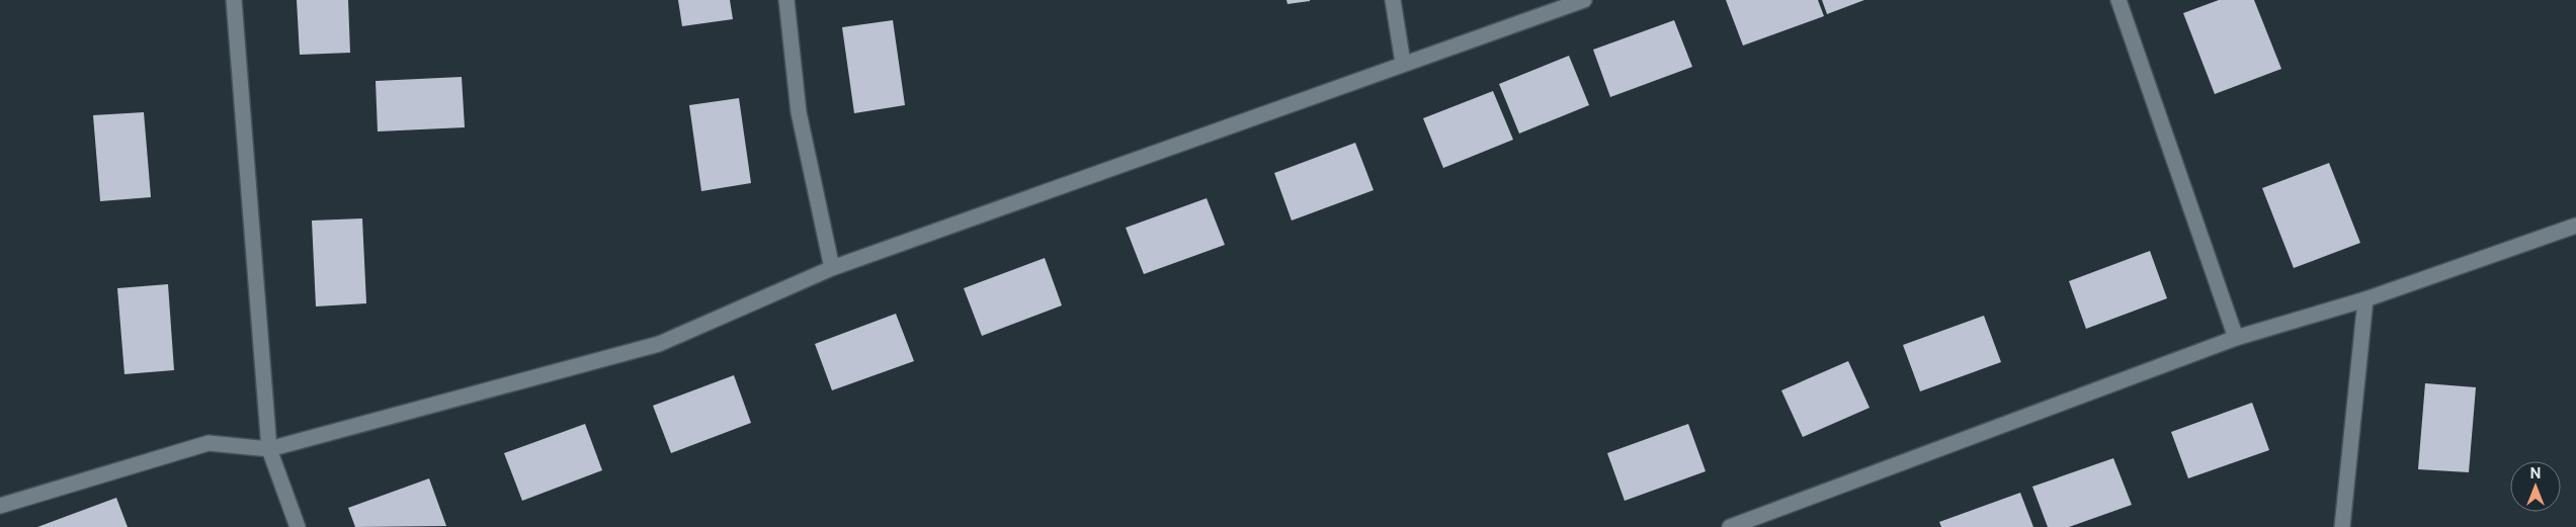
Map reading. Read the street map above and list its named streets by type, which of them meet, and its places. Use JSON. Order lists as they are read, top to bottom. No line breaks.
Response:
{"north":"top"}
